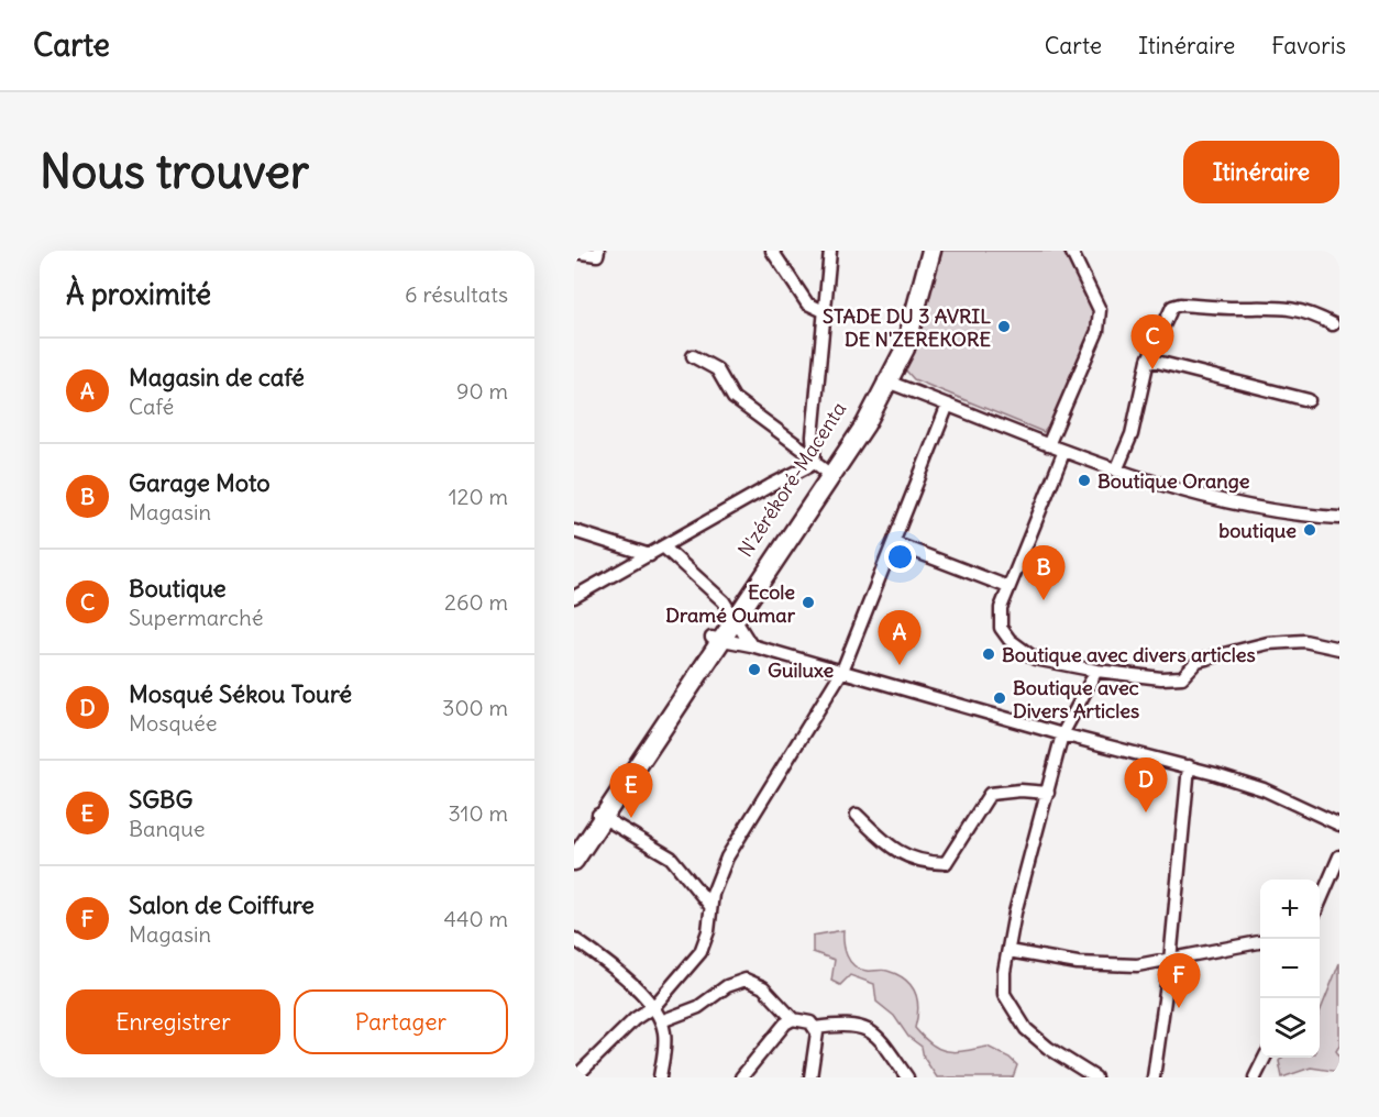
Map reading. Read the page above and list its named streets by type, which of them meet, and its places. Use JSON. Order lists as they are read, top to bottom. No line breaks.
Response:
{"places":["STADE DU 3 AVRIL DE N'ZEREKORE","Boutique Orange","boutique","Ecole Dramé Oumar","Boutique avec divers articles","Guiluxe","Boutique avec Divers Articles"],"page":{"header":"Carte","nav":["Carte","Itinéraire","Favoris"],"buttons":["Itinéraire",["Enregistrer","Partager"]],"title":"Nous trouver","heading":["À proximité","6 résultats"],"pins":["C","B","A","D","E","F"],"list":[{"mark":"A","name":"Magasin de café","note":"Café","value":"90 m"},{"mark":"B","name":"Garage Moto","note":"Magasin","value":"120 m"},{"mark":"C","name":"Boutique","note":"Supermarché","value":"260 m"},{"mark":"D","name":"Mosqué Sékou Touré","note":"Mosquée","value":"300 m"},{"mark":"E","name":"SGBG","note":"Banque","value":"310 m"},{"mark":"F","name":"Salon de Coiffure","note":"Magasin","value":"440 m"}],"map_buttons":["+","−"]}}
